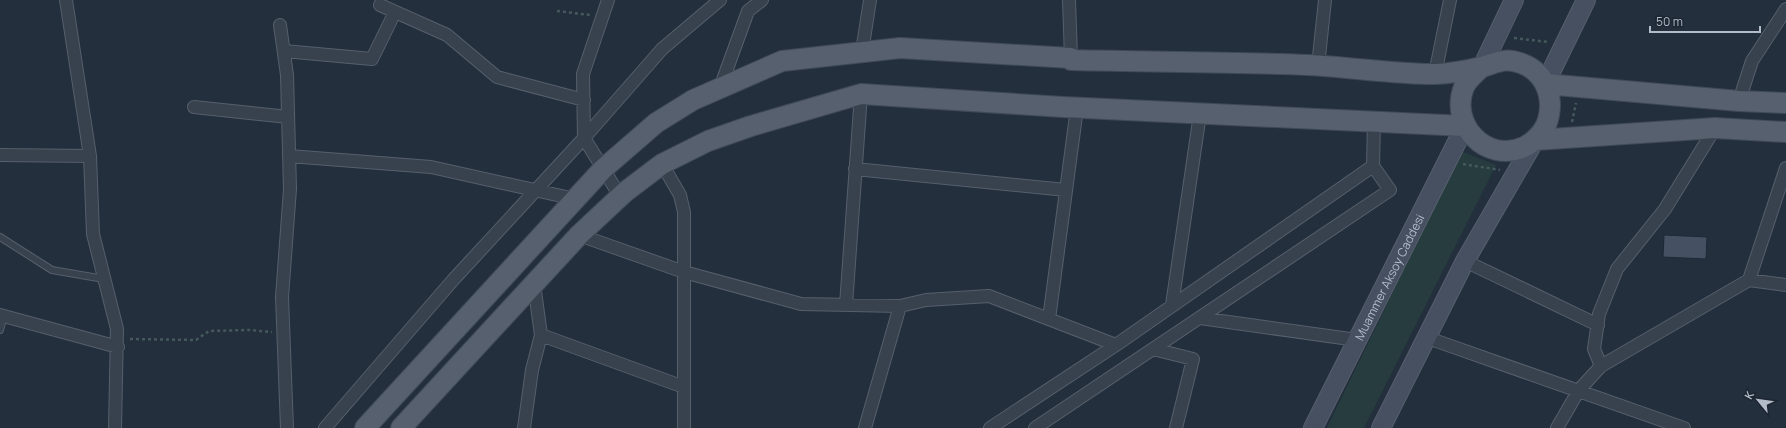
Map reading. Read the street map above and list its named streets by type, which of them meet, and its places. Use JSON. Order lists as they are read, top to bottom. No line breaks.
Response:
{"streets":{"main road":["Muammer Aksoy Caddesi"]},"scale_bar":"50 m","north":"top left"}
